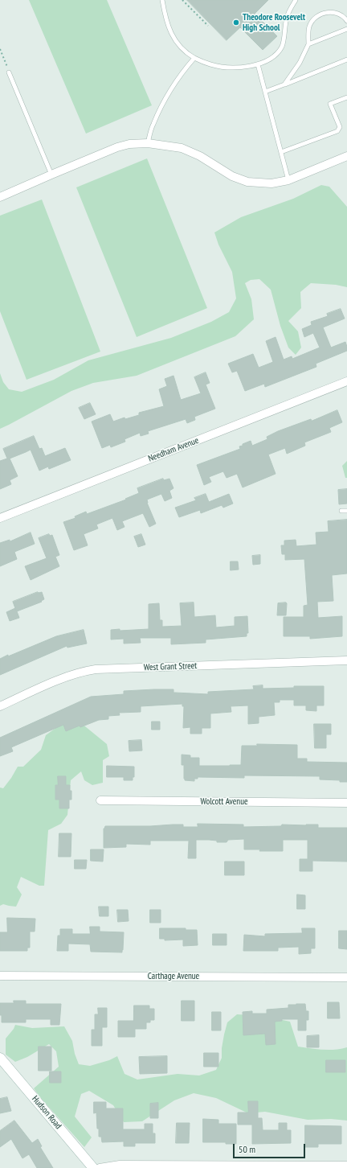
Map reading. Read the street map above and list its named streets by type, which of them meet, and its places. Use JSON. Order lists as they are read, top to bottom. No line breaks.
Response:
{"streets":{"street":["Needham Avenue","West Grant Street","Wolcott Avenue","Carthage Avenue","Hudson Road"]},"places":["Theodore Roosevelt High School"],"scale_bar":"50 m"}
